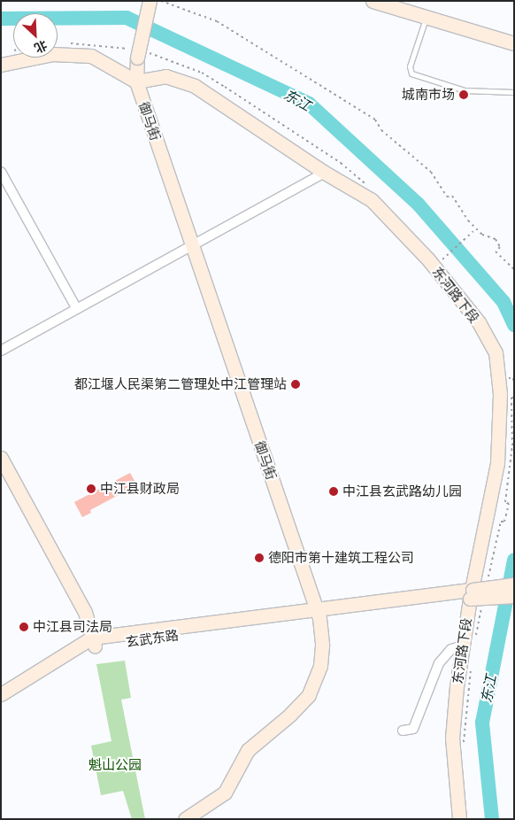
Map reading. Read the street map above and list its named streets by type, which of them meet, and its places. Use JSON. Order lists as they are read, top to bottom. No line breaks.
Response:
{"streets":{"street":["御马街","东河路下段","玄武东路"]},"crossings":[["御马街","东河路下段"],["御马街","玄武东路"],["东河路下段","玄武东路"]],"water":["东江"],"parks":["魁山公园"],"places":["城南市场","都江堰人民渠第二管理处中江管理站","中江县财政局","中江县玄武路幼儿园","德阳市第十建筑工程公司","中江县司法局"],"north":"bottom right"}
